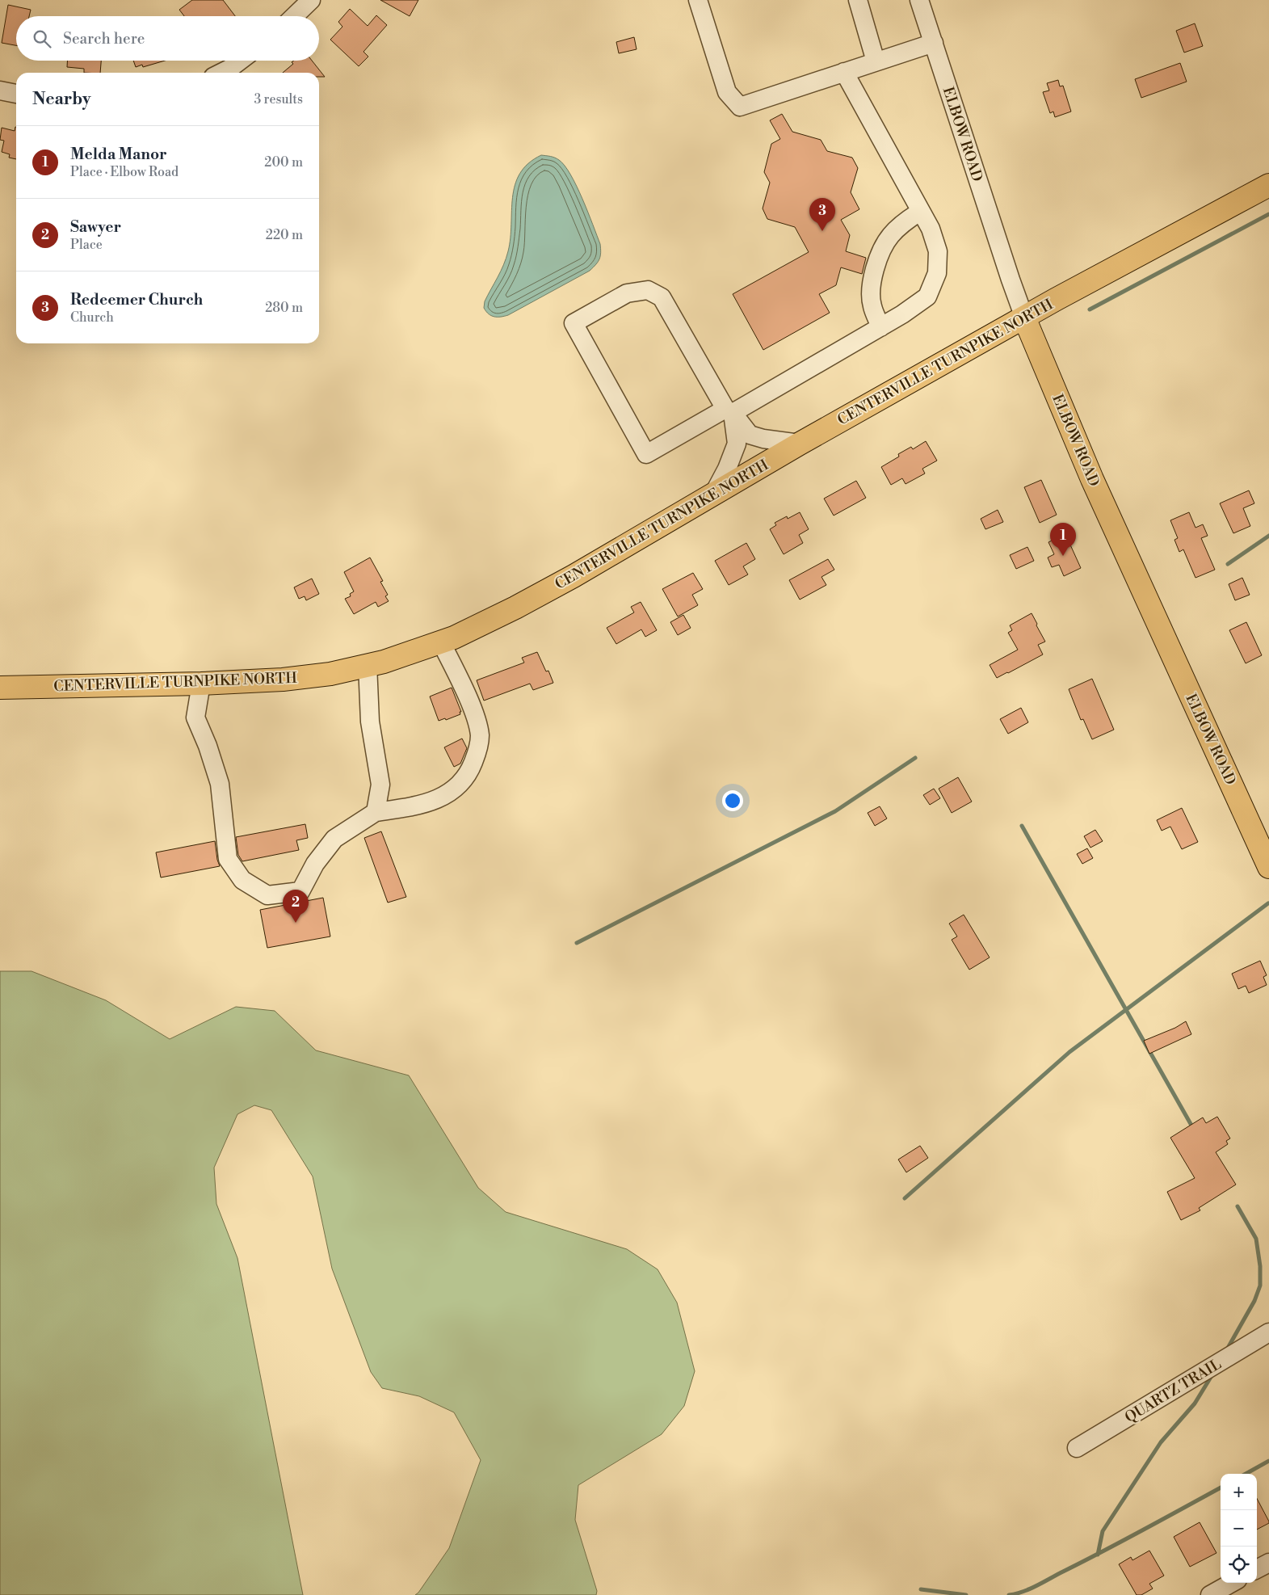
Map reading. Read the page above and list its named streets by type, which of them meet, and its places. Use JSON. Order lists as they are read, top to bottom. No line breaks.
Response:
{"streets":{"main road":["ELBOW ROAD","CENTERVILLE TURNPIKE NORTH"],"street":["QUARTZ TRAIL"]},"crossings":[["ELBOW ROAD","CENTERVILLE TURNPIKE NORTH"]],"page":{"search":"Search here","heading":["Nearby","3 results"],"list":[{"mark":"1","name":"Melda Manor","note":"Place · Elbow Road","value":"200 m"},{"mark":"2","name":"Sawyer","note":"Place","value":"220 m"},{"mark":"3","name":"Redeemer Church","note":"Church","value":"280 m"}],"pins":["3","1","2"],"map_buttons":["+","−"]}}
